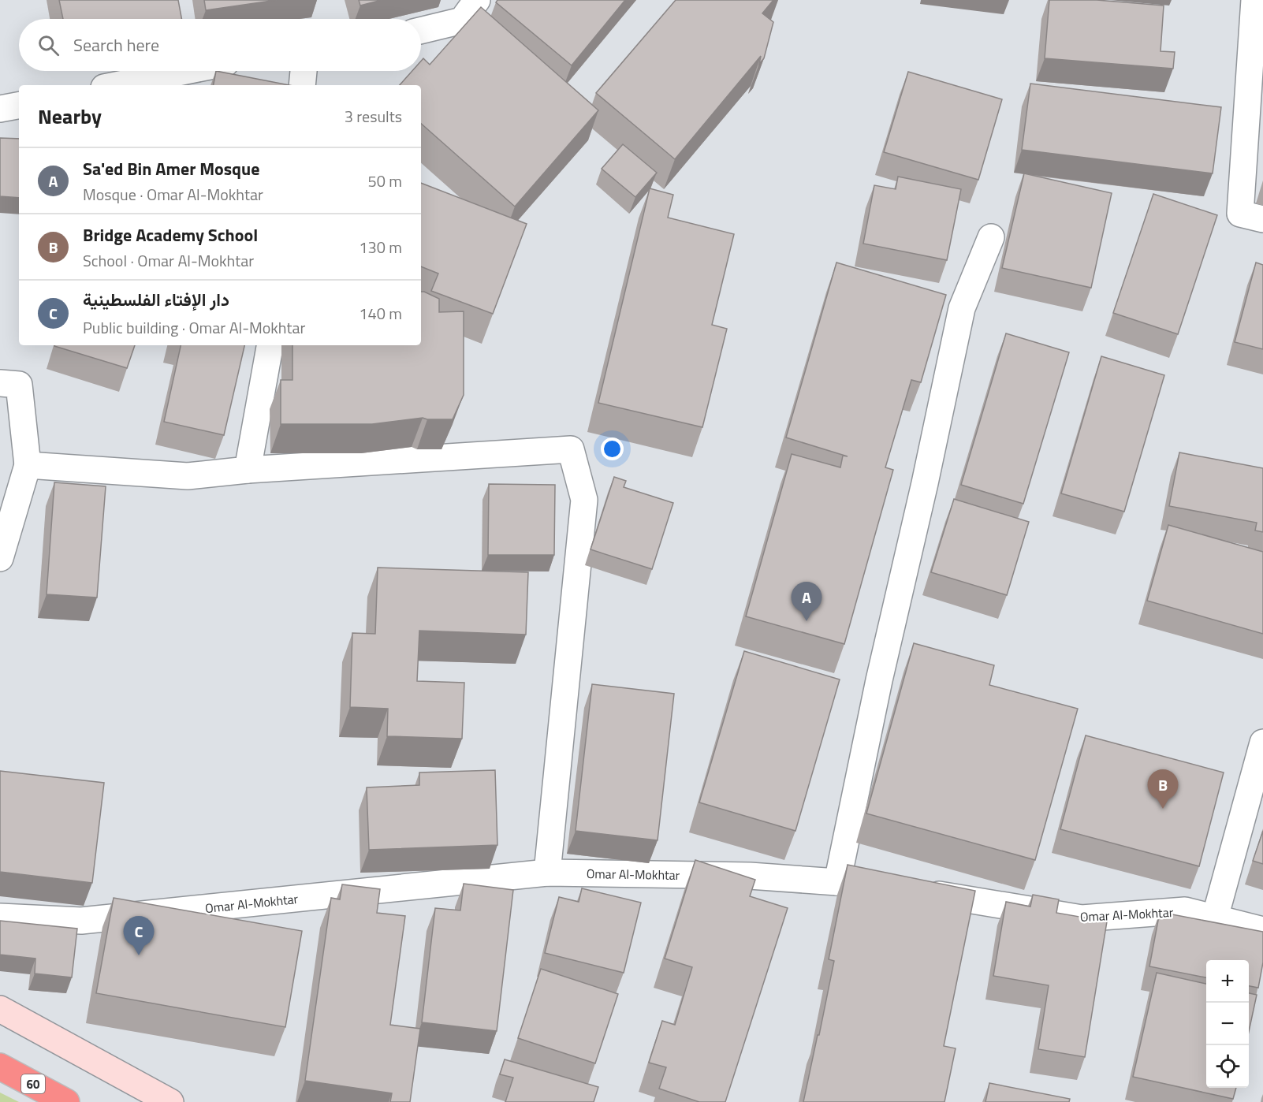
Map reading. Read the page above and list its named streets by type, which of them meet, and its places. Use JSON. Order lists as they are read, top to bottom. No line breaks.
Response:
{"streets":{"highway":["60"],"street":["Omar Al-Mokhtar"]},"page":{"search":"Search here","heading":["Nearby","3 results"],"list":[{"mark":"A","name":"Sa'ed Bin Amer Mosque","note":"Mosque · Omar Al-Mokhtar","value":"50 m"},{"mark":"B","name":"Bridge Academy School","note":"School · Omar Al-Mokhtar","value":"130 m"},{"mark":"C","name":"دار الإفتاء الفلسطينية","note":"Public building · Omar Al-Mokhtar","value":"140 m"}],"pins":["A","B","C"],"map_buttons":["+","−"]}}
